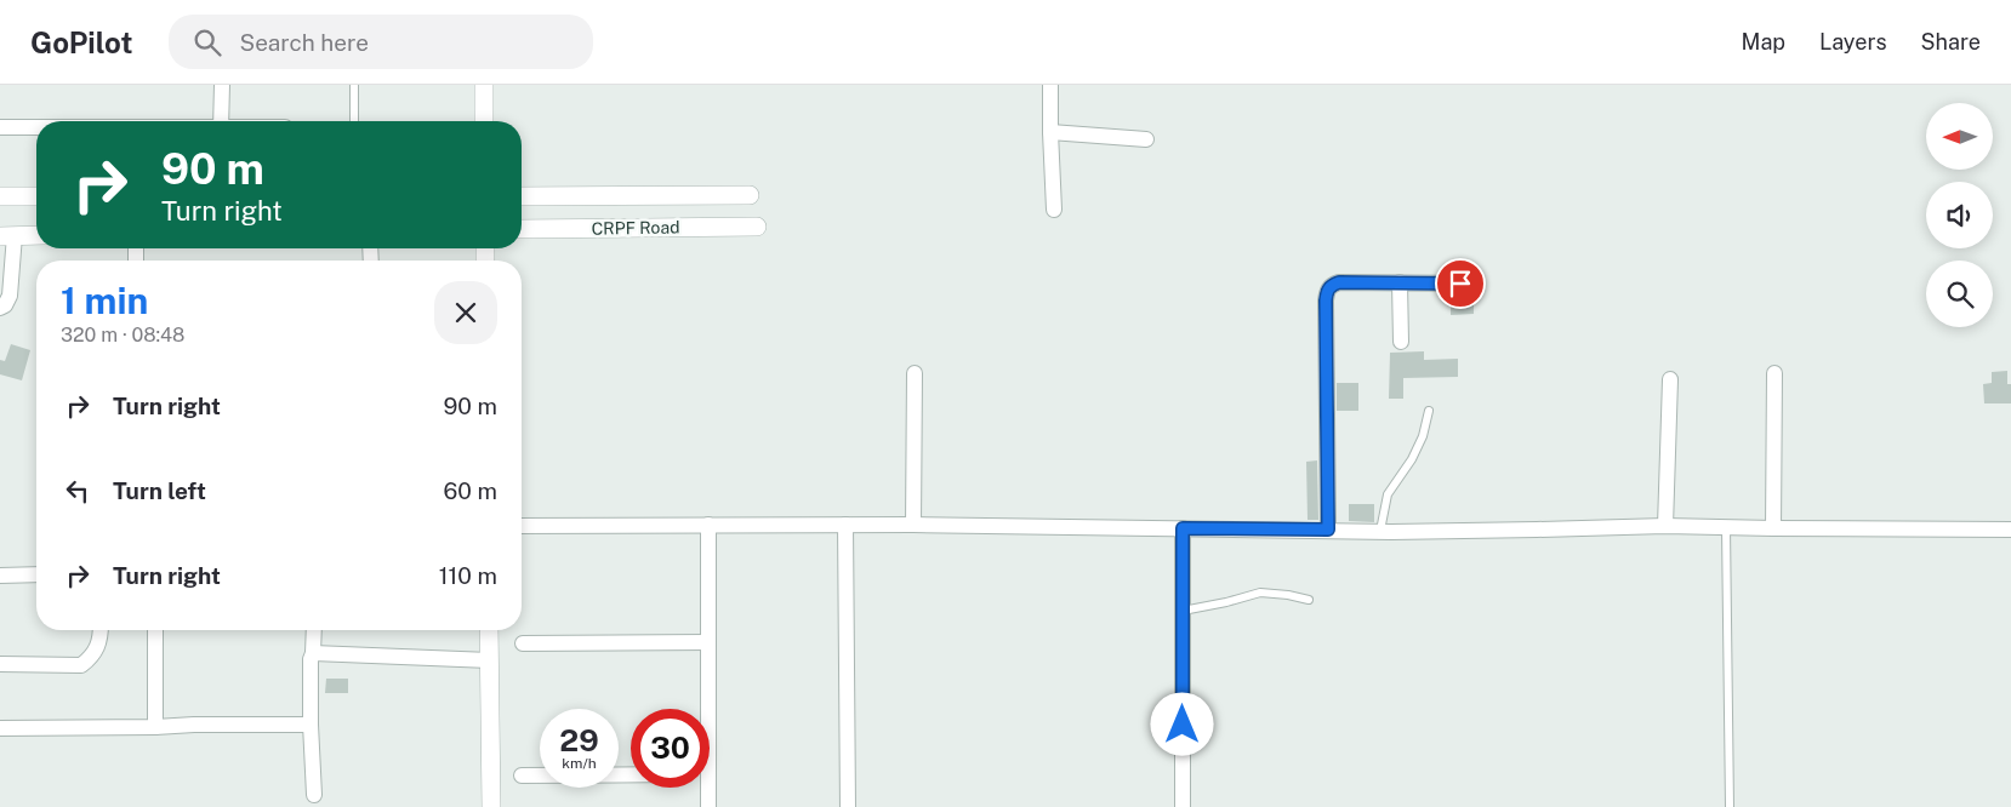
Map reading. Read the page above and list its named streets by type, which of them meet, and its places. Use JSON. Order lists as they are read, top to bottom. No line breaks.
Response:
{"streets":{"street":["CRPF Road"]},"north":"left","page":{"header":"GoPilot","search":"Search here","nav":["Map","Layers","Share"],"turn":["90 m","Turn right"],"heading":["1 min","320 m · 08:48"],"list":[{"name":"Turn right","value":"90 m"},{"name":"Turn left","value":"60 m"},{"name":"Turn right","value":"110 m"}],"speed":"29 km/h","limit":"30"}}
